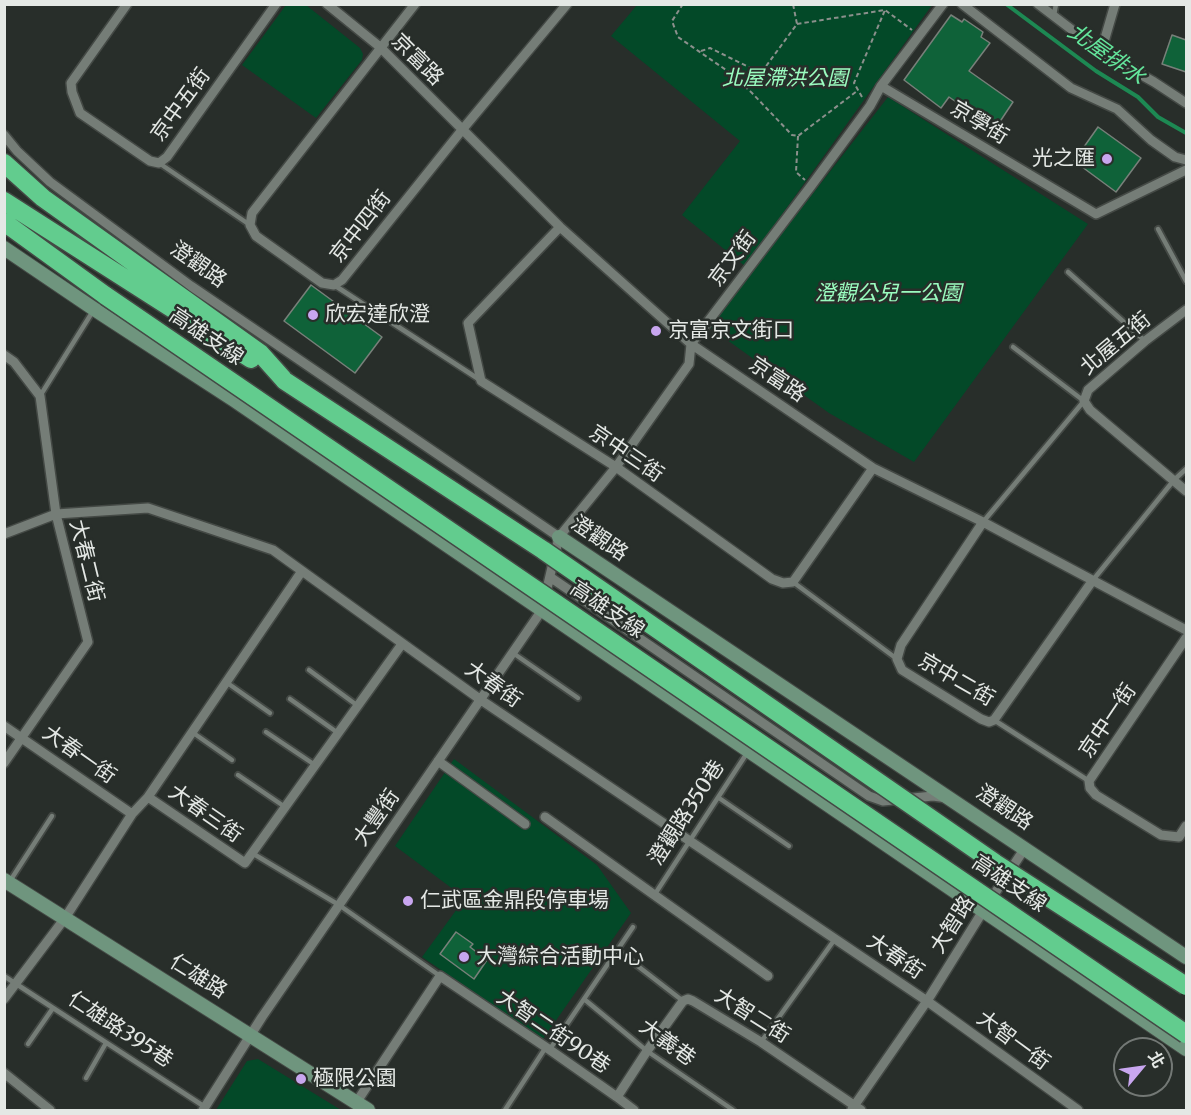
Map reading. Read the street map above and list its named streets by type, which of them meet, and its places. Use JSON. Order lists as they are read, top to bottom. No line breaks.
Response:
{"streets":{"highway":["高雄支線"],"street":["京富路","京中五街","京學街","京中四街","京文街","澄觀路","北屋五街","京中三街","大春二街","京中二街","大春街","京中一街","大春一街","澄觀路350巷","大春三街","大豐街","大智路","仁雄路","大智二街","大智二街90巷","大智一街"],"lane":["仁雄路395巷","大義巷"]},"crossings":[["京富路","京中四街"],["京富路","京文街"],["京富路","京中二街"],["京學街","京文街"],["京文街","澄觀路"],["京文街","京中三街"],["京文街","大豐街"],["澄觀路","大豐街"],["澄觀路","大智路"],["大春二街","大春街"],["大春二街","大春一街"],["大春街","澄觀路350巷"],["大春街","大春三街"],["大春街","大豐街"],["大春街","大智路"],["大春街","大智一街"],["大豐街","仁雄路"],["大豐街","仁雄路395巷"],["大智路","大智二街"],["大智路","大智一街"],["大智二街","大智二街90巷"],["大智二街","大義巷"]],"water":["北屋排水"],"parks":["北屋滯洪公園","澄觀公兒一公園"],"places":["光之匯","欣宏達欣澄","京富京文街口","仁武區金鼎段停車場","大灣綜合活動中心","極限公園"],"north":"top right"}
